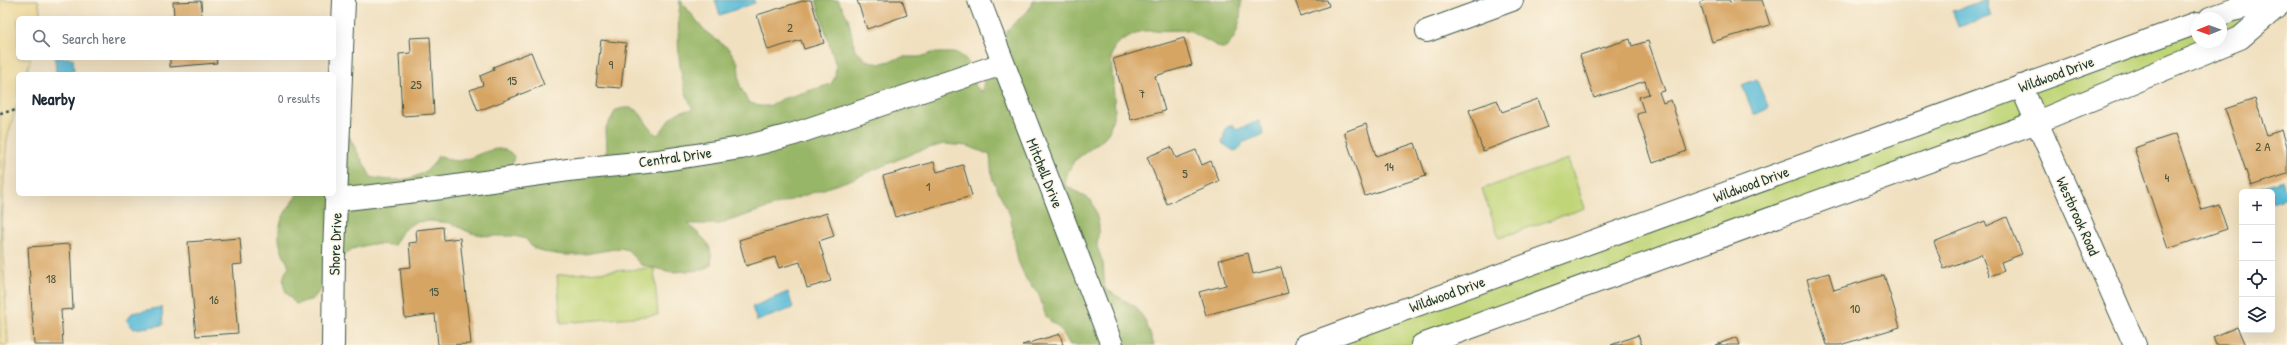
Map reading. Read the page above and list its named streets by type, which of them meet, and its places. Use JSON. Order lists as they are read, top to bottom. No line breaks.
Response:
{"streets":{"street":["Wildwood Drive","Central Drive","Mitchell Drive","Westbrook Road","Shore Drive"]},"crossings":[["Wildwood Drive","Westbrook Road"],["Central Drive","Mitchell Drive"],["Central Drive","Shore Drive"]],"house_numbers":["2","9","15","25","7","2 A","14","5","4","1","18","15","16","10"],"north":"left","page":{"search":"Search here","heading":["Nearby","0 results"],"map_buttons":["+","−"]}}
